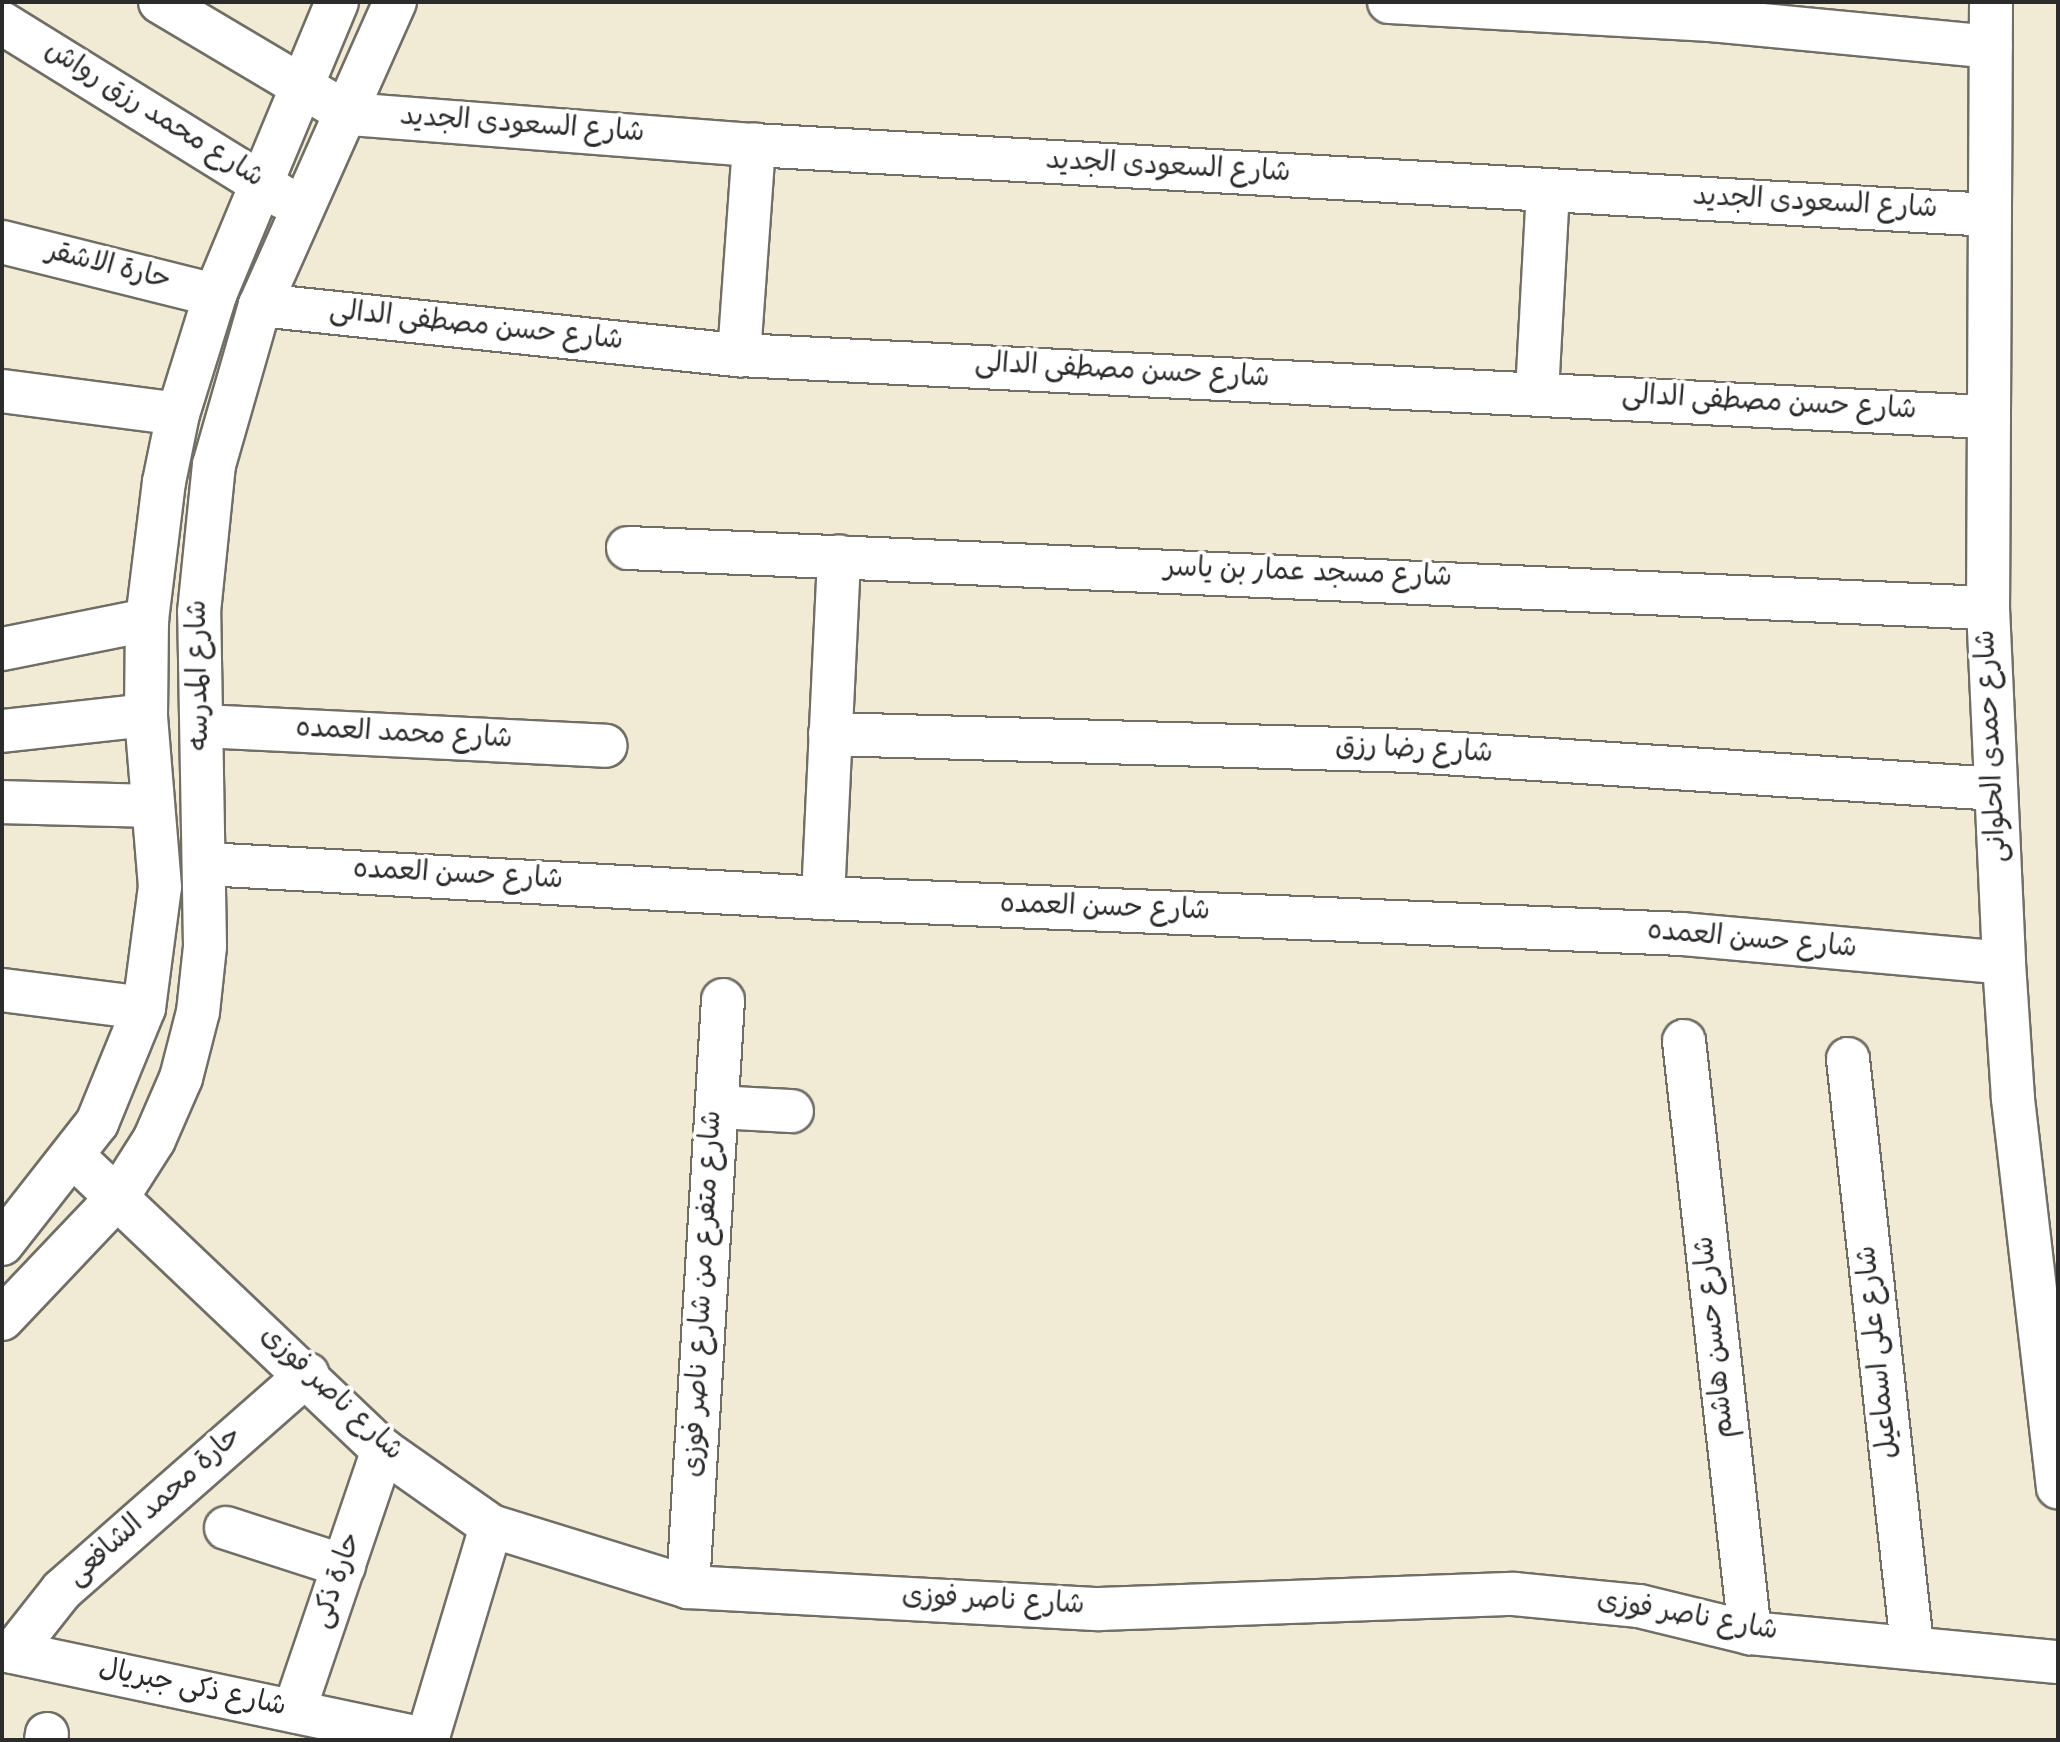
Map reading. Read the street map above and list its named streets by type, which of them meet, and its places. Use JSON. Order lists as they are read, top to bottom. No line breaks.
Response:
{"streets":{"street":["شارع محمد رزق رواش","شارع السعودى الجديد","حارة الاشقر","شارع حسن مصطفى الدالى","شارع مسجد عمار بن ياسر","شارع المدرسه","شارع محمد العمده","شارع حمدى الحلوانى","شارع رضا رزق","شارع حسن العمده","شارع متفرع من شارع ناصر فوزى","شارع حسن هاشم","شارع على اسماعيل","شارع ناصر فوزى","حارة محمد الشافعى","حارة ذكى","شارع ذكى جبريال"]},"crossings":[["شارع محمد رزق رواش","شارع المدرسه"],["شارع السعودى الجديد","شارع المدرسه"],["شارع السعودى الجديد","شارع حمدى الحلوانى"],["حارة الاشقر","شارع المدرسه"],["شارع حسن مصطفى الدالى","شارع المدرسه"],["شارع حسن مصطفى الدالى","شارع حمدى الحلوانى"],["شارع مسجد عمار بن ياسر","شارع حمدى الحلوانى"],["شارع المدرسه","شارع محمد العمده"],["شارع المدرسه","شارع حسن العمده"],["شارع المدرسه","شارع ناصر فوزى"],["شارع حمدى الحلوانى","شارع رضا رزق"],["شارع حمدى الحلوانى","شارع حسن العمده"],["شارع متفرع من شارع ناصر فوزى","شارع ناصر فوزى"],["شارع حسن هاشم","شارع ناصر فوزى"],["شارع على اسماعيل","شارع ناصر فوزى"],["شارع ناصر فوزى","حارة محمد الشافعى"],["شارع ناصر فوزى","حارة ذكى"],["حارة محمد الشافعى","شارع ذكى جبريال"],["حارة ذكى","شارع ذكى جبريال"]]}
